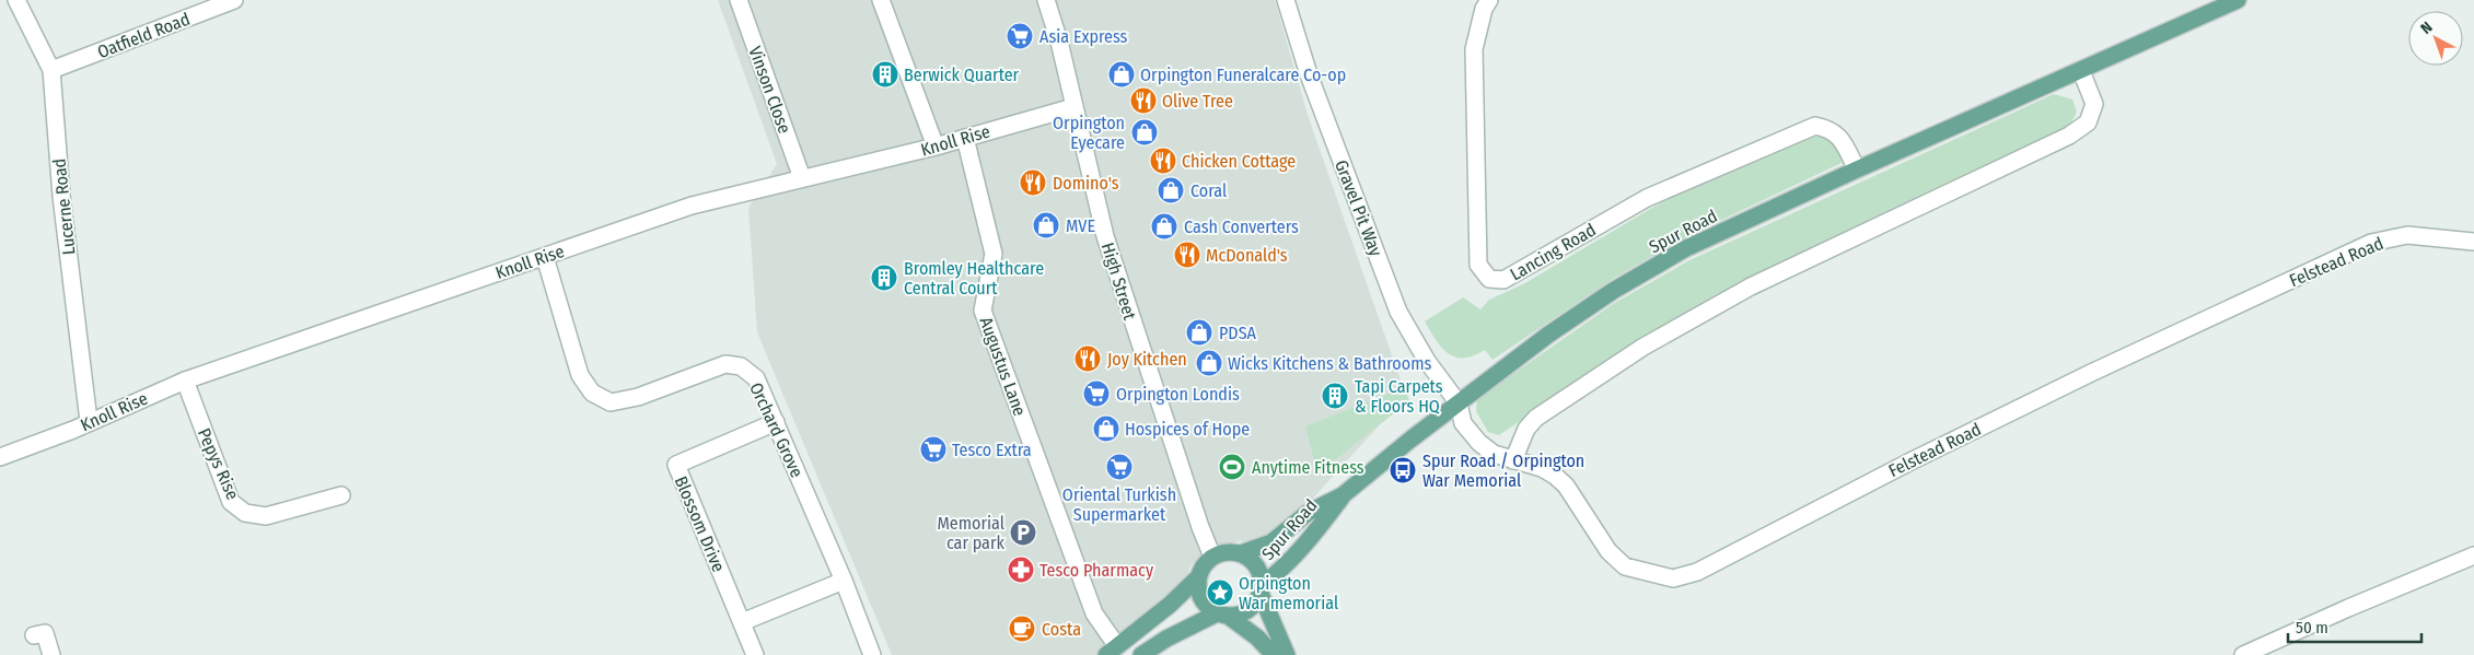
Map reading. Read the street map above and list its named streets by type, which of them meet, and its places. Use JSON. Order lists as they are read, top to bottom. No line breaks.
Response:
{"streets":{"main road":["Spur Road"],"street":["Oatfield Road","Vinson Close","Knoll Rise","Lucerne Road","Gravel Pit Way","Lancing Road","Felstead Road","High Street","Augustus Lane","Orchard Grove","Pepys Rise","Blossom Drive"]},"crossings":[["Oatfield Road","Lucerne Road"],["Vinson Close","Knoll Rise"],["Knoll Rise","Lucerne Road"],["Knoll Rise","High Street"],["Knoll Rise","Augustus Lane"],["Knoll Rise","Orchard Grove"],["Knoll Rise","Pepys Rise"],["Gravel Pit Way","Spur Road"],["Gravel Pit Way","Felstead Road"],["Spur Road","Lancing Road"],["Spur Road","Felstead Road"],["Spur Road","High Street"],["Orchard Grove","Blossom Drive"]],"places":{"supermarket":["Asia Express","Orpington Londis","Tesco Extra","Oriental Turkish Supermarket"],"building":["Berwick Quarter","Bromley Healthcare Central Court","Tapi Carpets & Floors HQ"],"shop":["Orpington Funeralcare Co-op","Orpington Eyecare","Coral","MVE","Cash Converters","PDSA","Wicks Kitchens & Bathrooms","Hospices of Hope"],"restaurant":["Olive Tree","Chicken Cottage","Domino's","McDonald's","Joy Kitchen"],"sports":["Anytime Fitness"],"bus stop":["Spur Road / Orpington War Memorial"],"parking":["Memorial car park"],"pharmacy":["Tesco Pharmacy"],"place":["Orpington War memorial"],"cafe":["Costa"]},"scale_bar":"50 m","north":"top left"}
